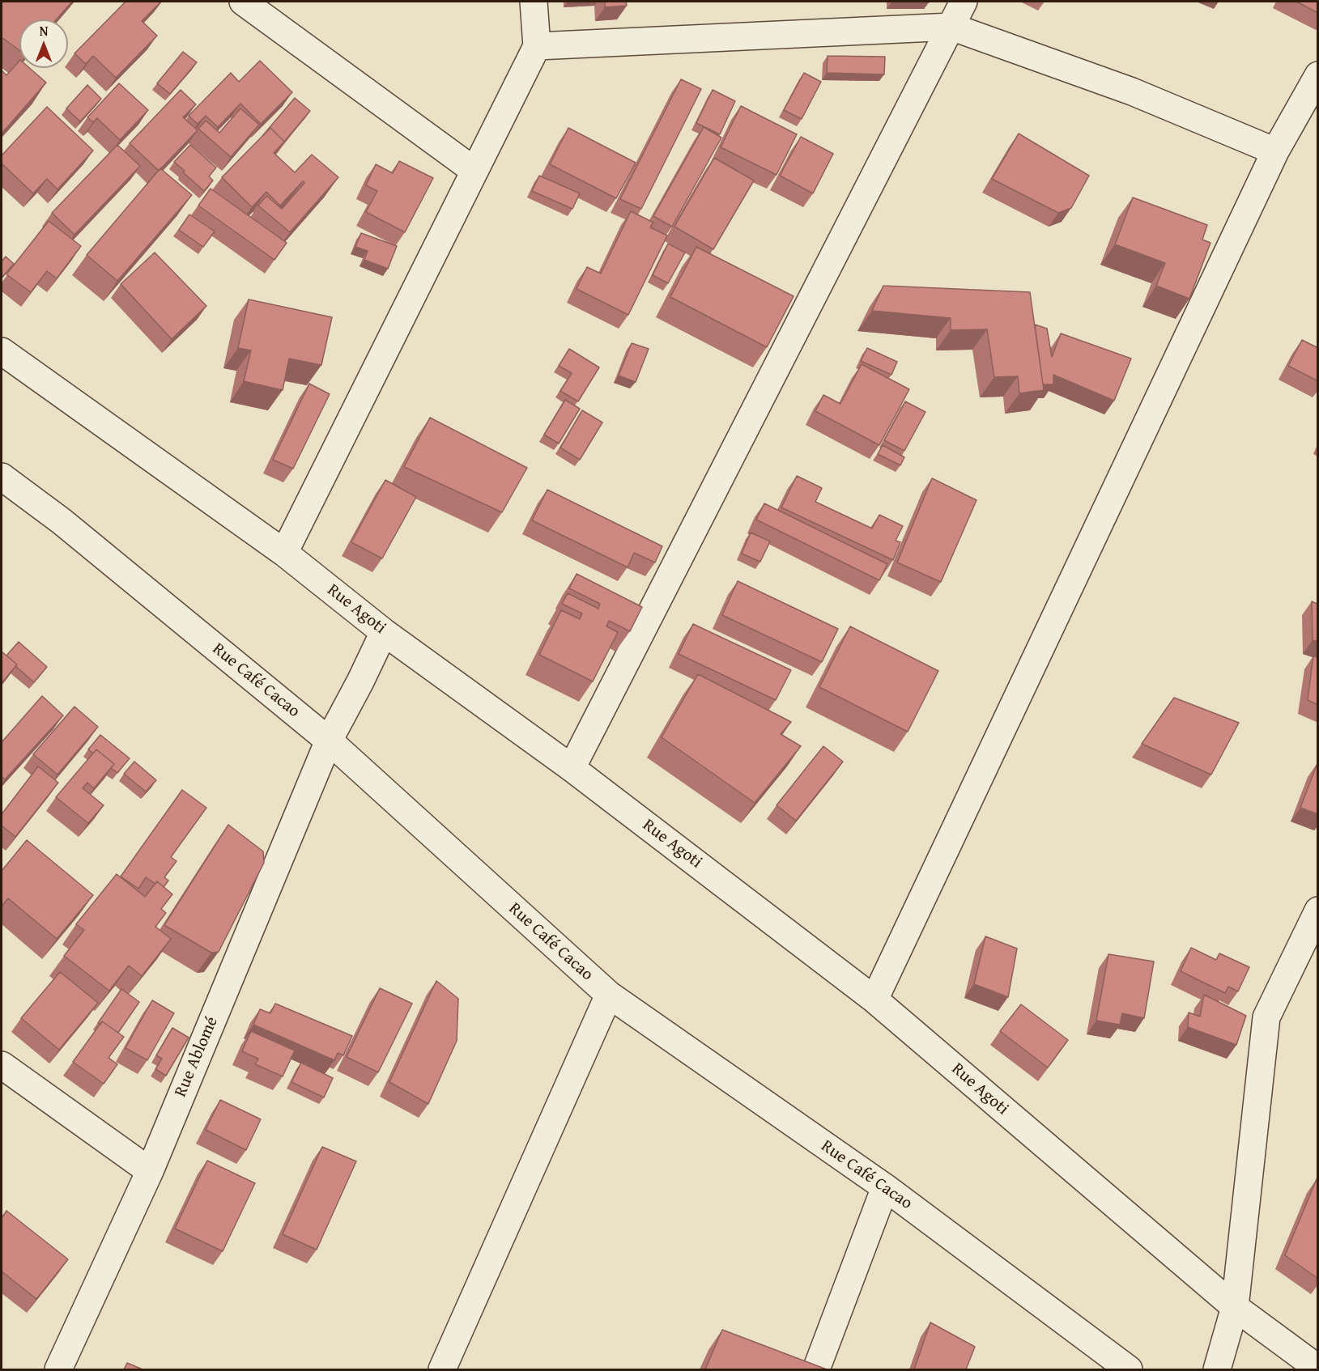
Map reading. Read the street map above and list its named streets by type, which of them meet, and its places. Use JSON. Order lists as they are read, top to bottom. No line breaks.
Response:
{"streets":{"street":["Rue Agoti","Rue Café Cacao","Rue Ablomé"]},"crossings":[["Rue Agoti","Rue Ablomé"],["Rue Café Cacao","Rue Ablomé"]],"north":"top"}
